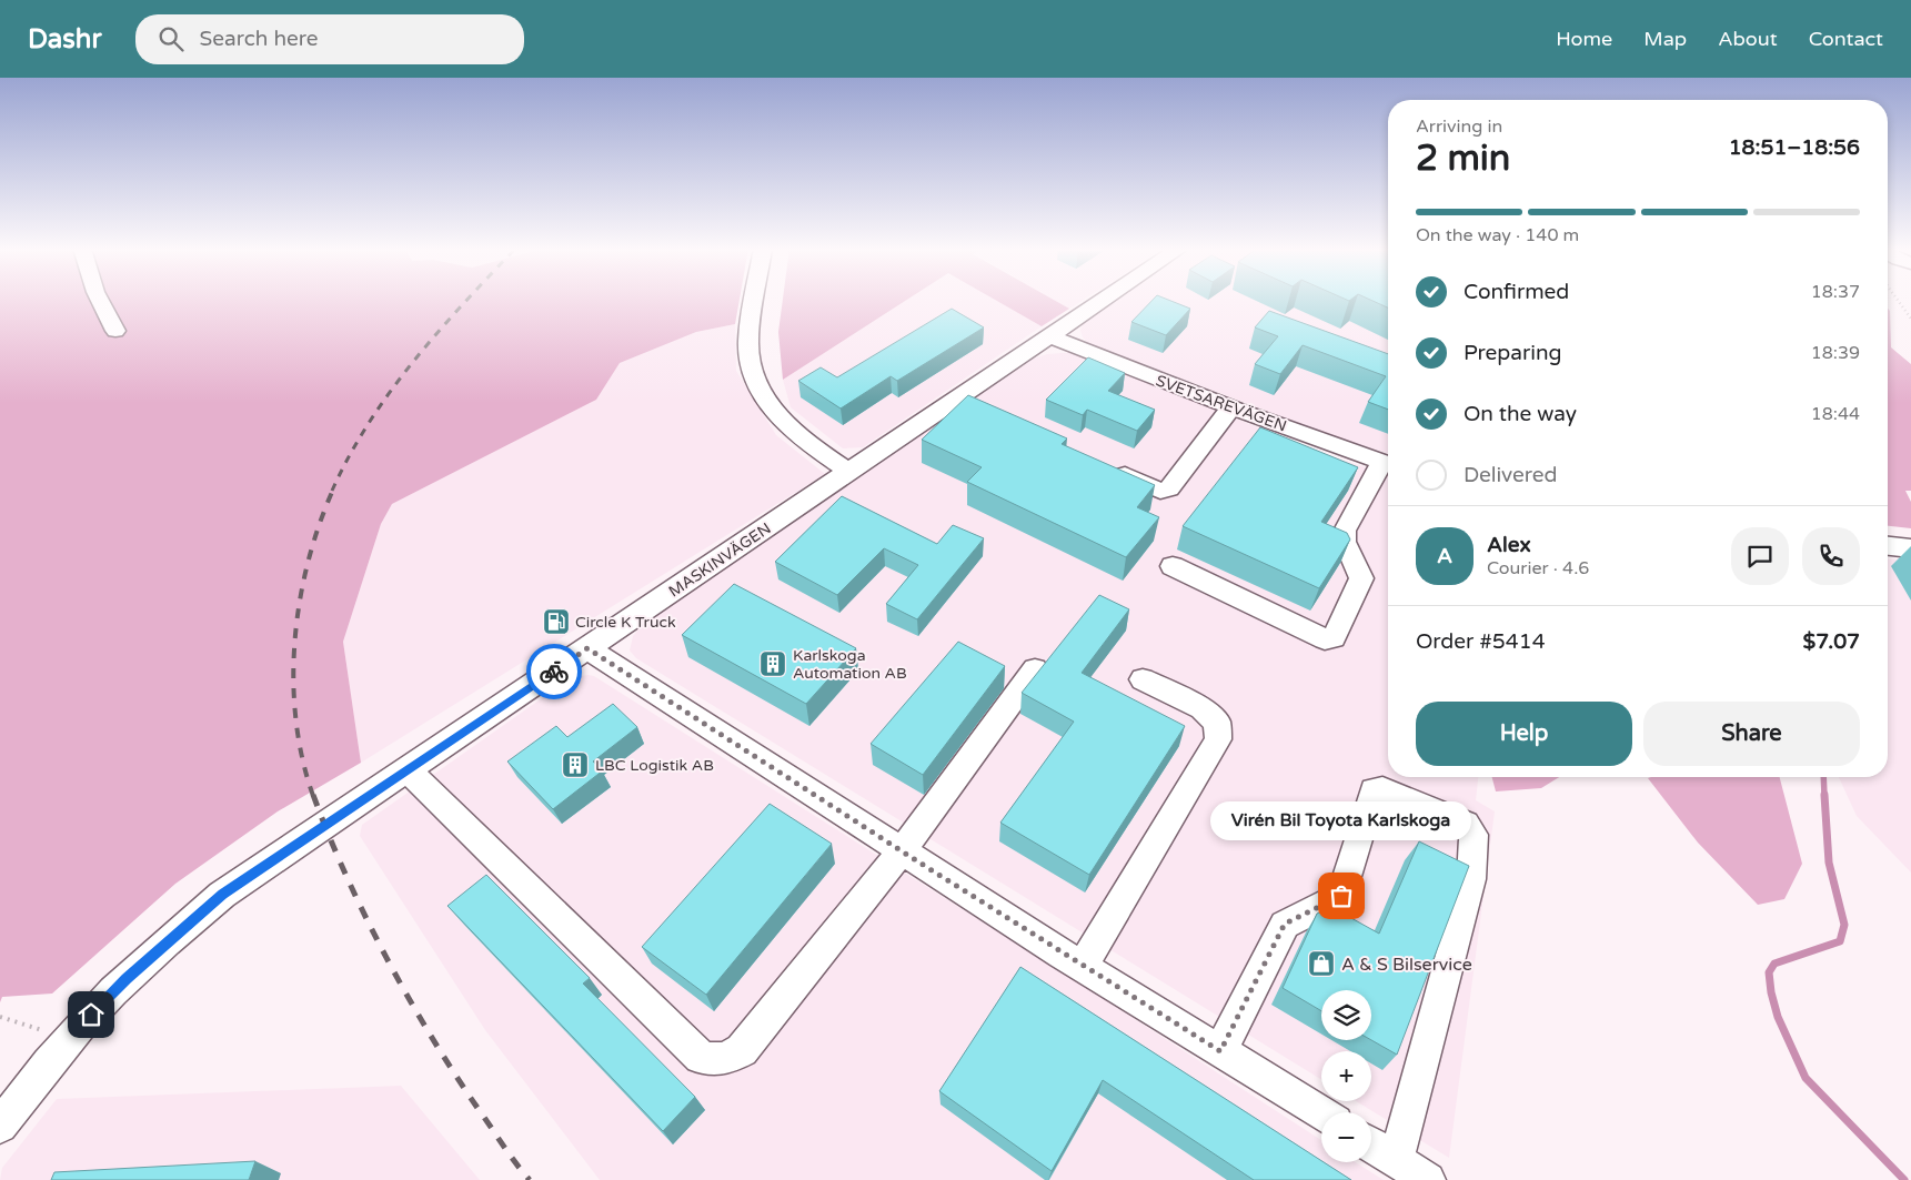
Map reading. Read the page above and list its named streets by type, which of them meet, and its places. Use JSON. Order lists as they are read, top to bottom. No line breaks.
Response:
{"streets":{"street":["SVETSAREVÄGEN","MASKINVÄGEN"]},"crossings":[["SVETSAREVÄGEN","MASKINVÄGEN"]],"places":{"fuel station":["Circle K Truck"],"building":["Karlskoga Automation AB","LBC Logistik AB"],"other":["Virén Bil Toyota Karlskoga"],"shop":["A & S Bilservice"]},"page":{"header":"Dashr","search":"Search here","nav":["Home","Map","About","Contact"],"heading":["2 min","Arriving in","18:51–18:56"],"panel":["Alex","Courier · 4.6","Order #5414","$7.07"],"bar":"On the way · 140 m","list":[["Confirmed","18:37"],["Preparing","18:39"],["On the way","18:44"],"Delivered"],"round":"A","buttons":["Help","Share"],"bubble":"Virén Bil Toyota Karlskoga","map_buttons":["+","−"]}}
